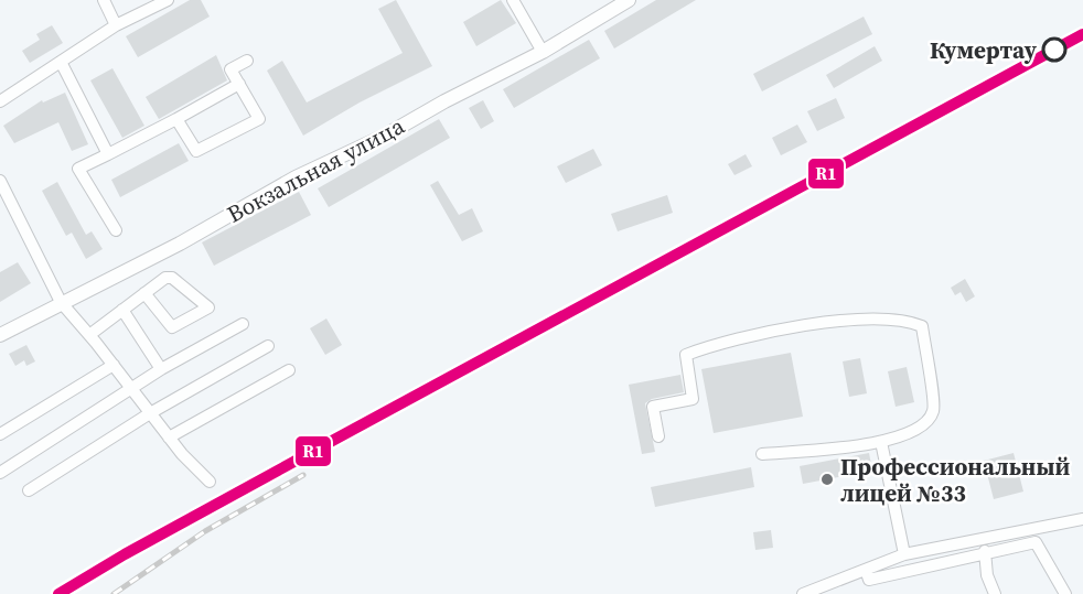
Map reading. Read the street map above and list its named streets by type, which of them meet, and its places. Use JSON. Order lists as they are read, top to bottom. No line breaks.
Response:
{"streets":{"main road":["Вокзальная улица"]},"places":["Кумертау","Профессиональный лицей №33"],"lines":["transit line R1"]}
